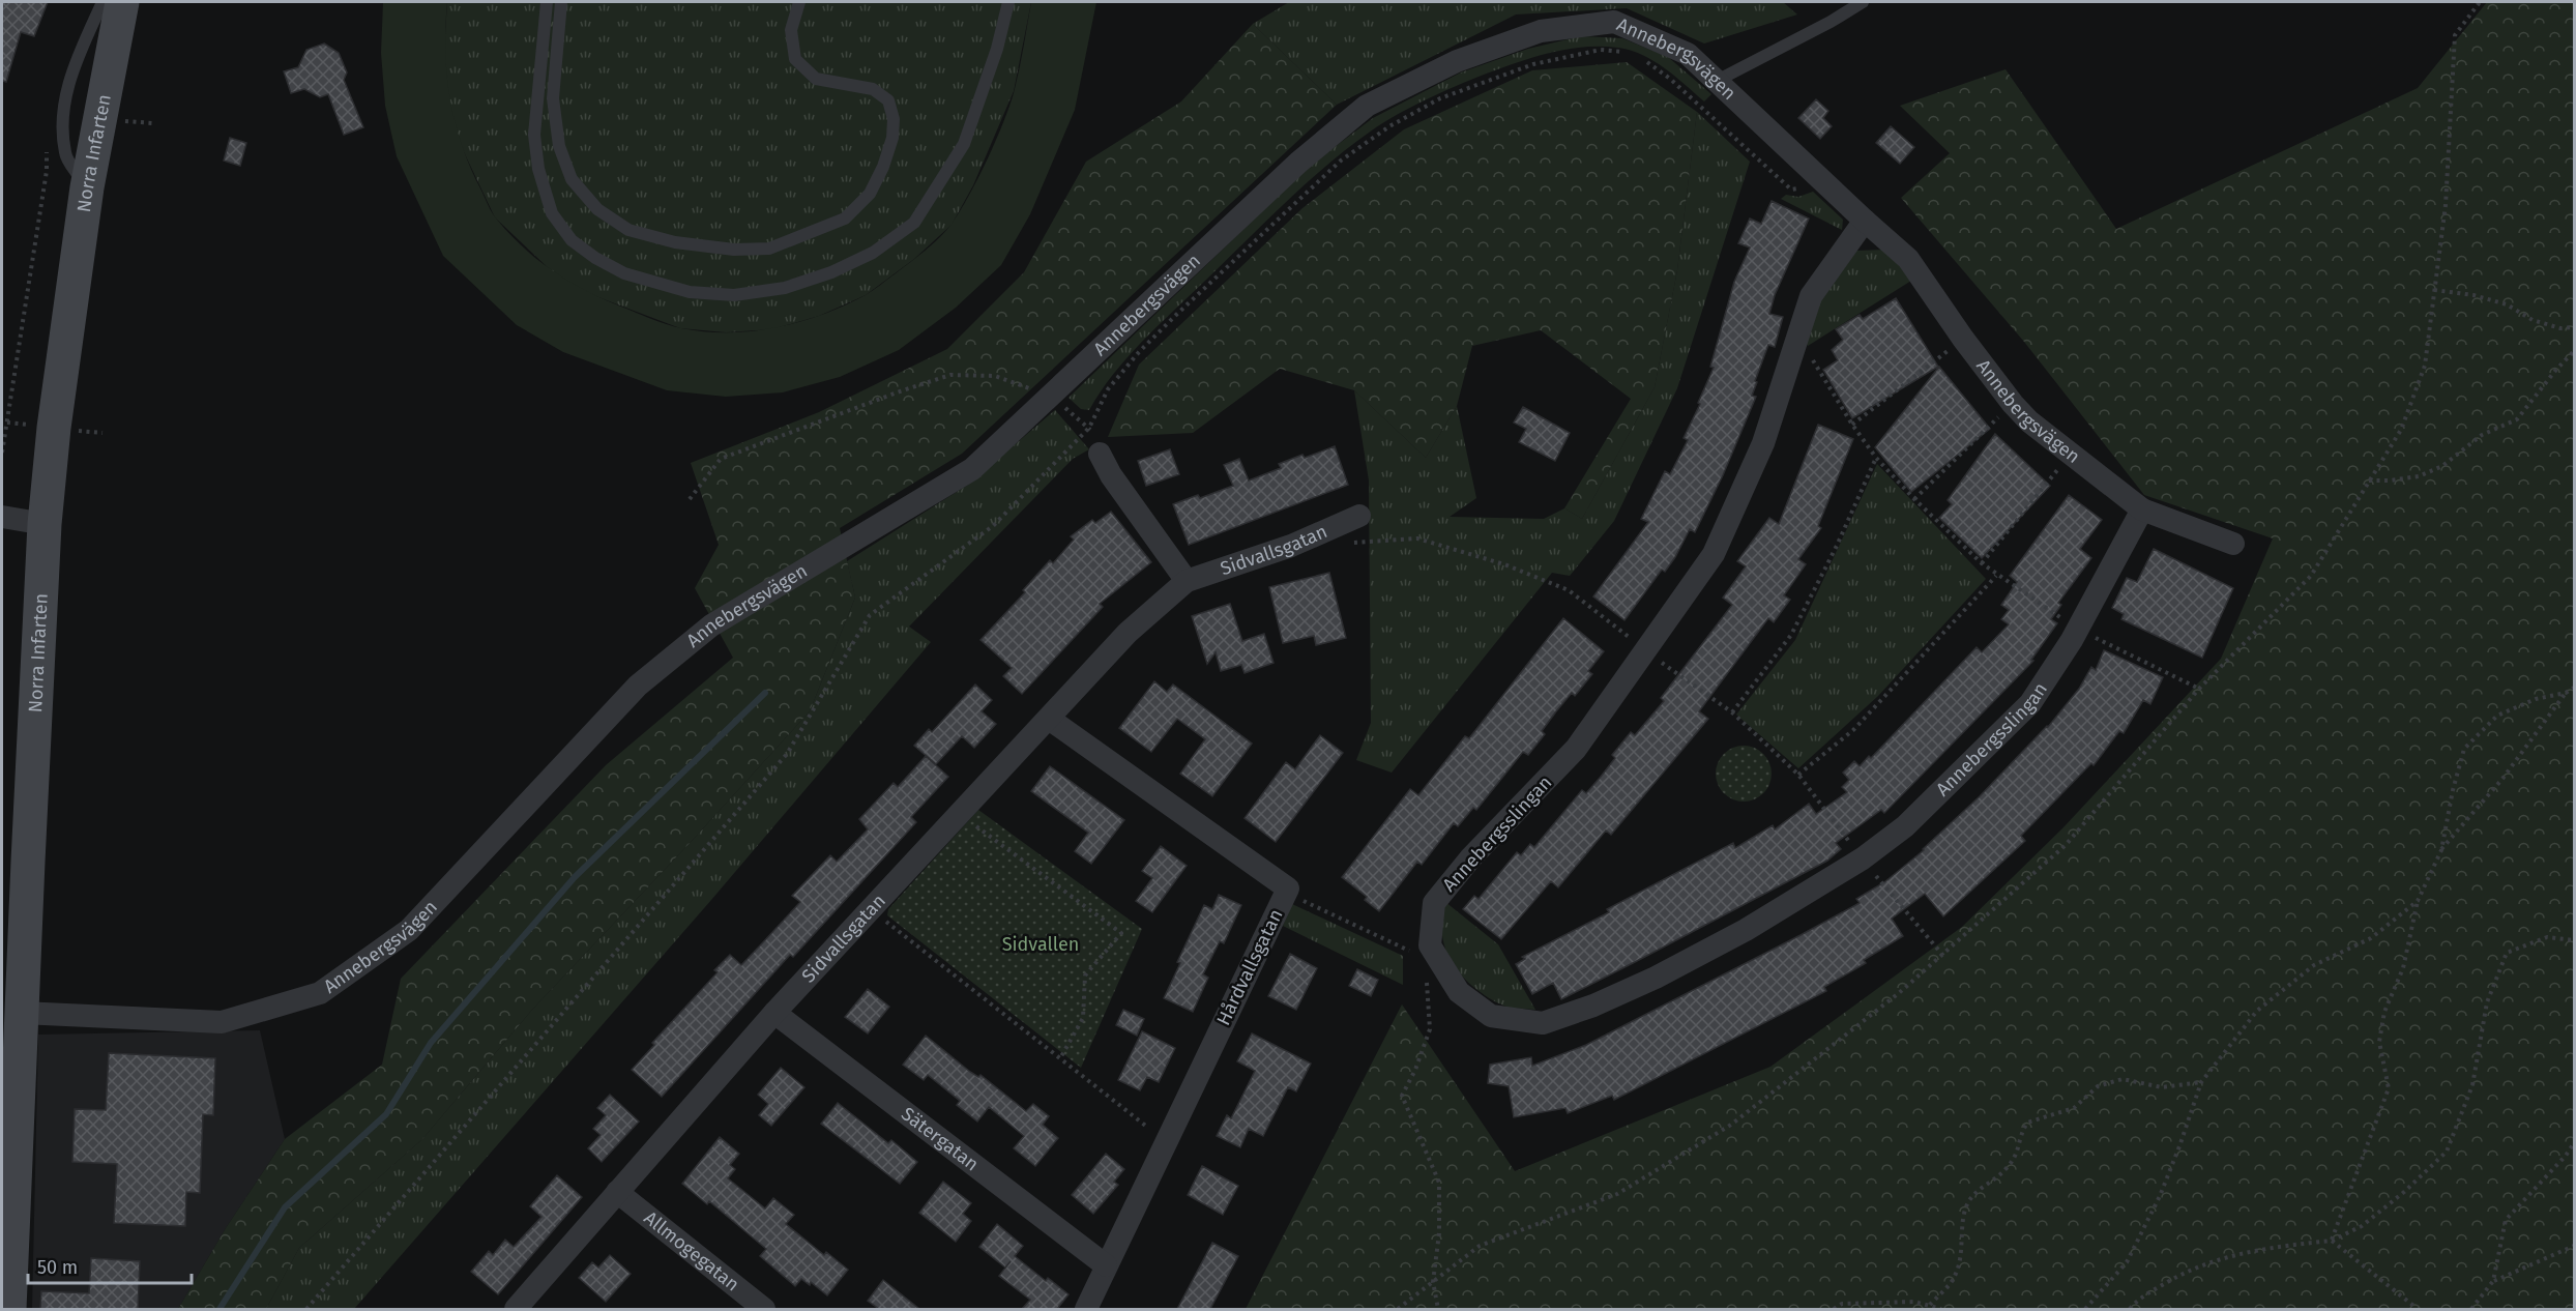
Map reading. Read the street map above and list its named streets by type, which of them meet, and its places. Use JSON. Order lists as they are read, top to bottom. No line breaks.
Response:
{"streets":{"street":["Annebergsvägen","Norra Infarten","Sidvallsgatan","Annebergsslingan","Hårdvallsgatan","Sätergatan","Allmogegatan"]},"crossings":[["Annebergsvägen","Norra Infarten"],["Annebergsvägen","Annebergsslingan"],["Sidvallsgatan","Hårdvallsgatan"],["Sidvallsgatan","Sätergatan"],["Sidvallsgatan","Allmogegatan"],["Hårdvallsgatan","Sätergatan"]],"parks":["Sidvallen"],"scale_bar":"50 m"}
